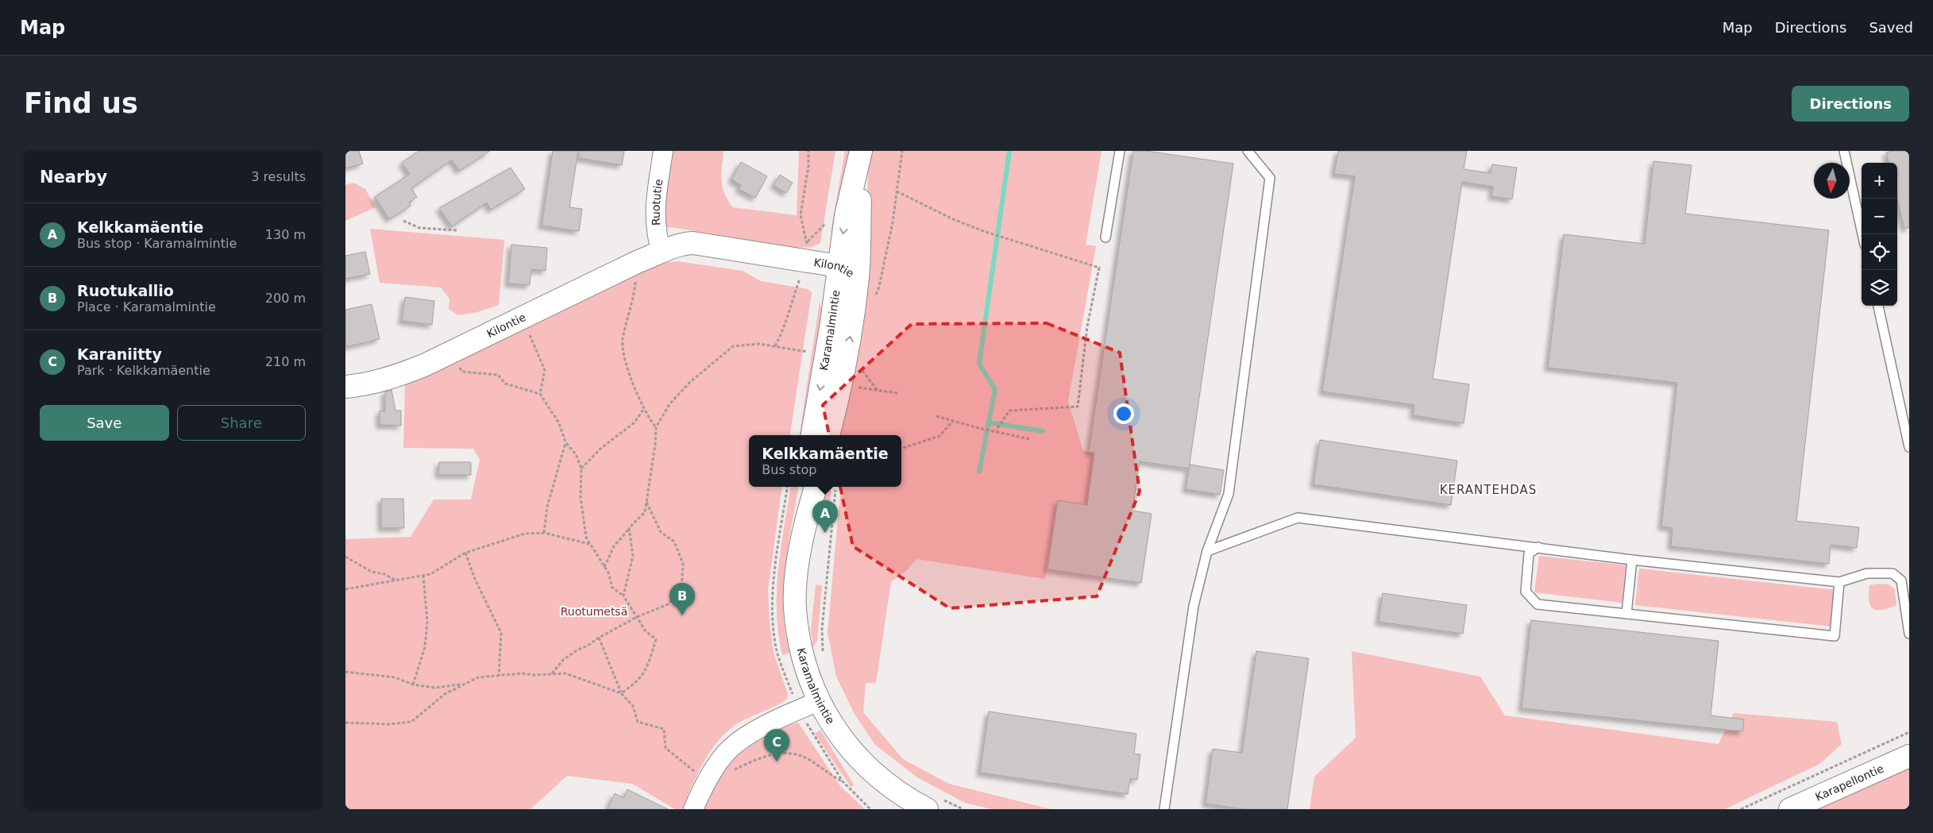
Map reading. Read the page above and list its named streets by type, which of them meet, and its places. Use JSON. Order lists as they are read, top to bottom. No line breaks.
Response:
{"streets":{"street":["Ruotutie","Kilontie","Karamalmintie","Karapellontie"]},"crossings":[["Ruotutie","Kilontie"],["Kilontie","Karamalmintie"]],"districts":["KERANTEHDAS"],"parks":["Ruotumetsä"],"north":"bottom","page":{"header":"Map","nav":["Map","Directions","Saved"],"buttons":["Directions",["Save","Share"]],"title":"Find us","heading":["Nearby","3 results"],"map_buttons":["+","−"],"list":[{"mark":"A","name":"Kelkkamäentie","note":"Bus stop · Karamalmintie","value":"130 m"},{"mark":"B","name":"Ruotukallio","note":"Place · Karamalmintie","value":"200 m"},{"mark":"C","name":"Karaniitty","note":"Park · Kelkkamäentie","value":"210 m"}],"popup":["Kelkkamäentie","Bus stop"],"pins":["A","B","C"]}}
